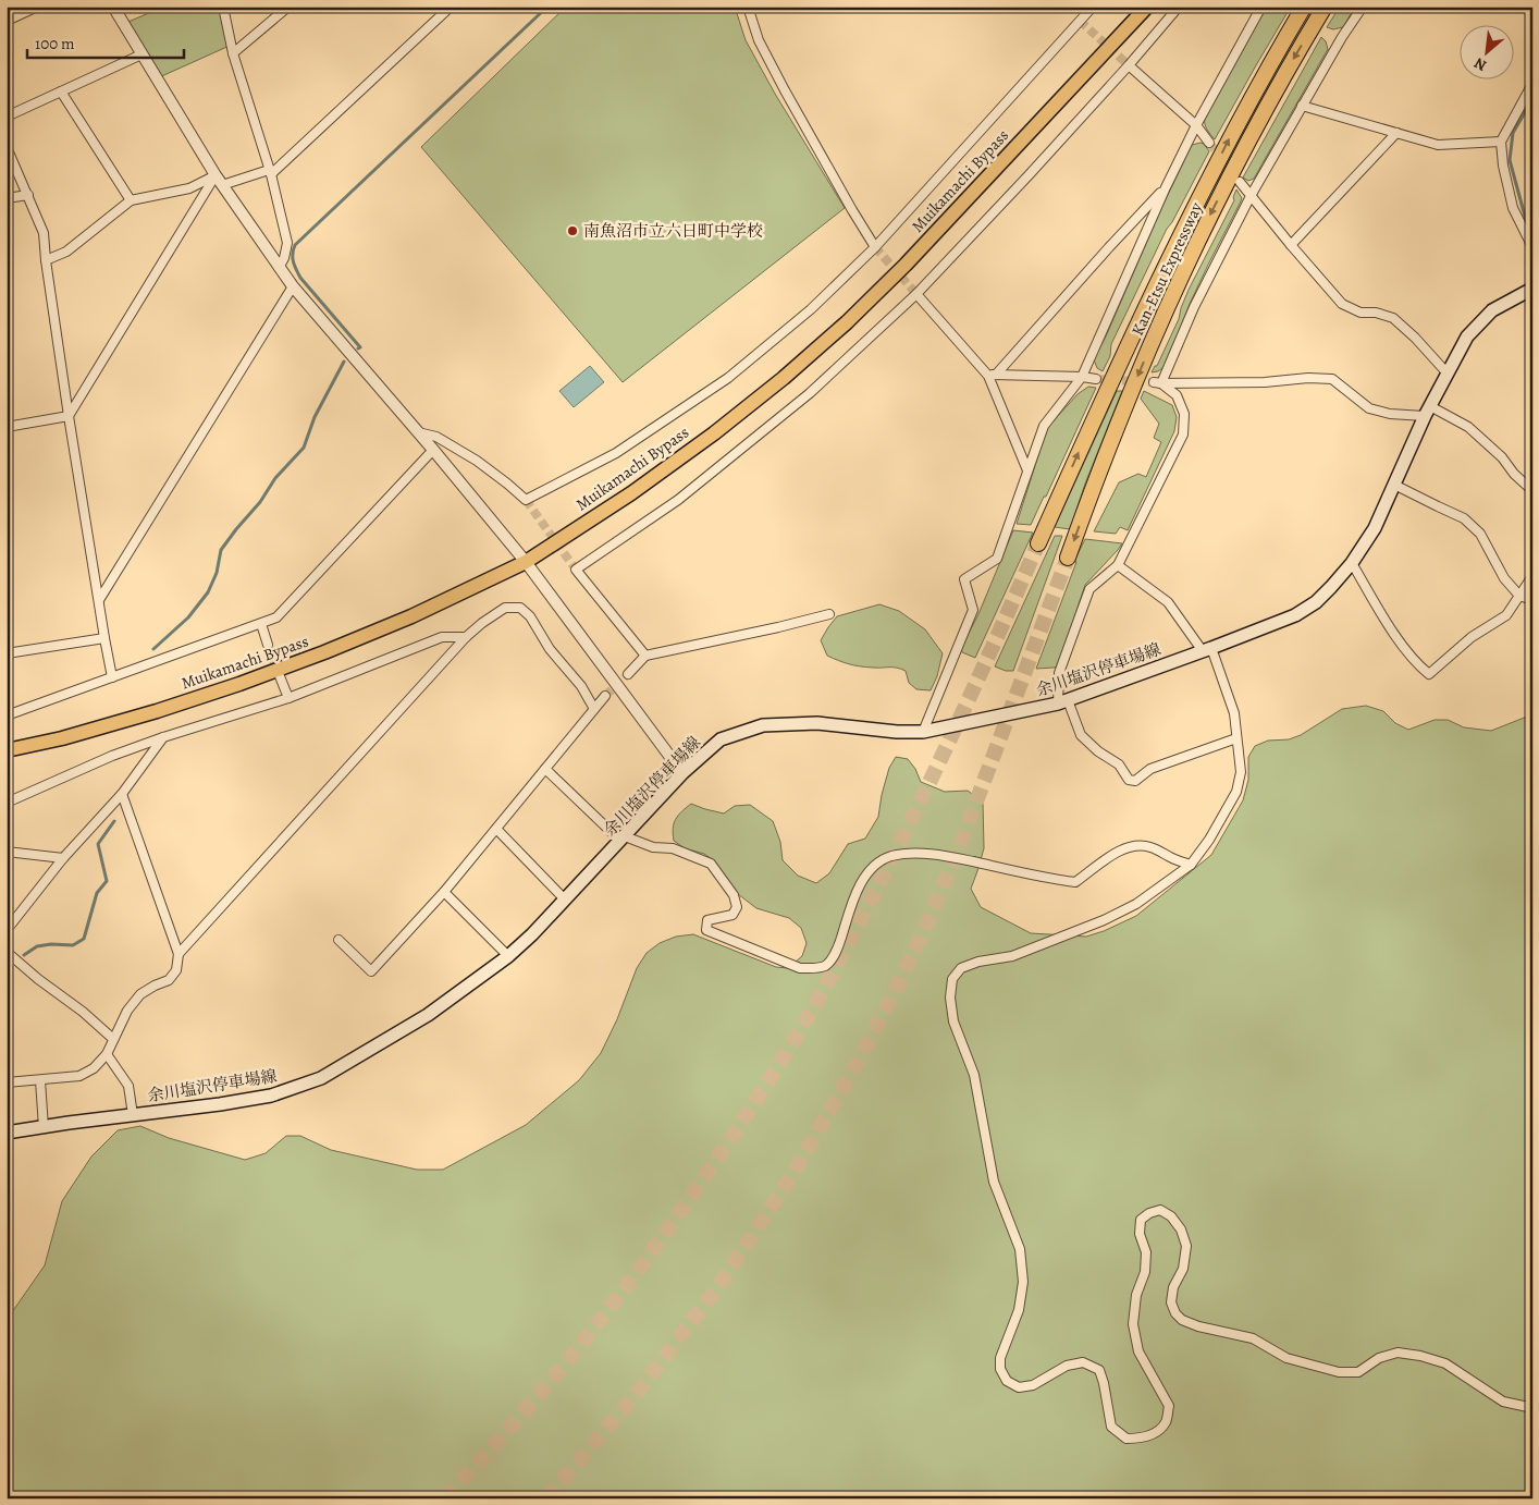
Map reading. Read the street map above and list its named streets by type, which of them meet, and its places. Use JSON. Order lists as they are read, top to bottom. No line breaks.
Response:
{"streets":{"highway":["Muikamachi Bypass","Kan-Etsu Expressway"],"main road":["余川塩沢停車場線"]},"places":["南魚沼市立六日町中学校"],"scale_bar":"100 m","north":"bottom left"}
